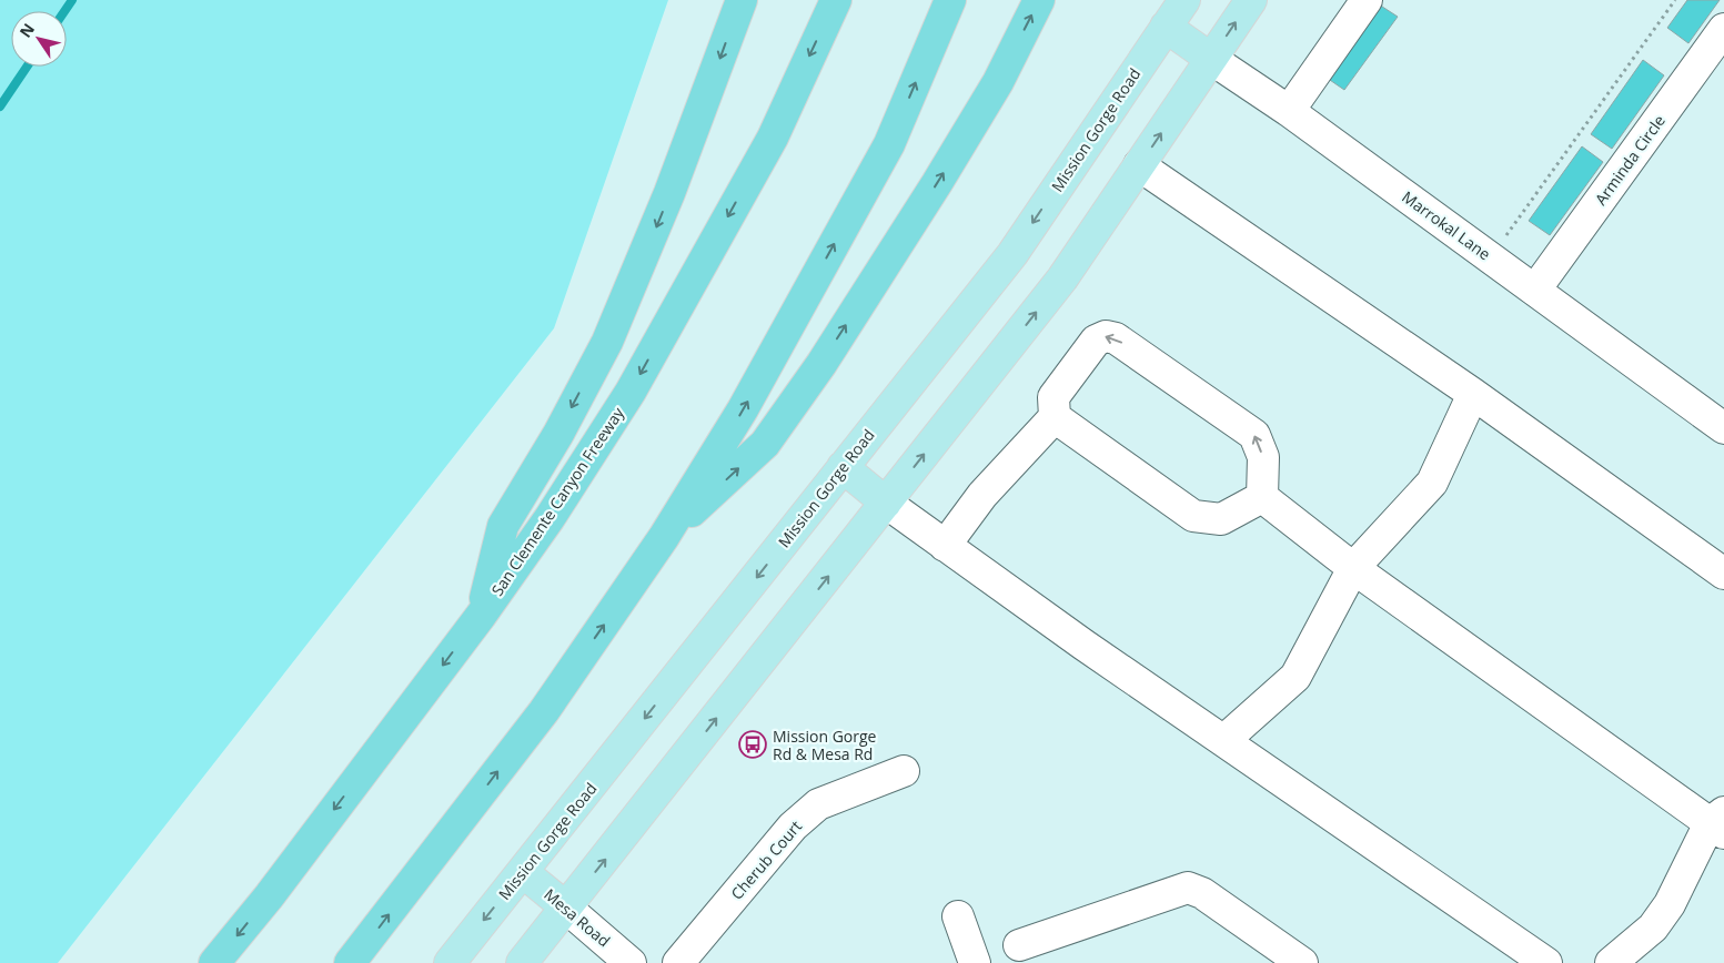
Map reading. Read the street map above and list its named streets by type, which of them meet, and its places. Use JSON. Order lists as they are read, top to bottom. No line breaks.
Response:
{"streets":{"highway":["San Clemente Canyon Freeway"],"main road":["Mission Gorge Road","Marrokal Lane","Mesa Road"],"street":["Arminda Circle","Cherub Court"]},"crossings":[["Mission Gorge Road","Marrokal Lane"],["Mission Gorge Road","Mesa Road"],["Arminda Circle","Marrokal Lane"]],"places":{"bus stop":["Mission Gorge Rd & Mesa Rd"]},"north":"top left"}
